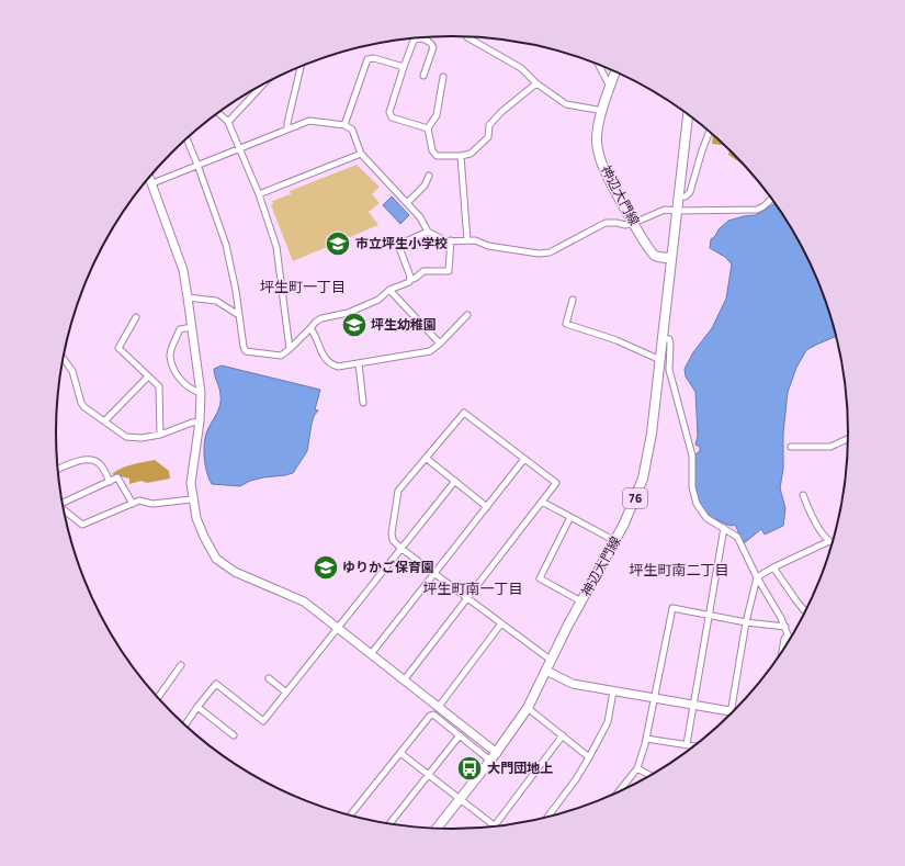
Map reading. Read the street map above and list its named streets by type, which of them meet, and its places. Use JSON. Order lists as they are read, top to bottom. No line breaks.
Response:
{"streets":{"main road":["神辺大門線","76"]},"districts":["坪生町一丁目","坪生町南二丁目","坪生町南一丁目"],"places":{"school or university":["市立坪生小学校","坪生幼稚園","ゆりかご保育園"],"bus stop":["大門団地上"]}}
